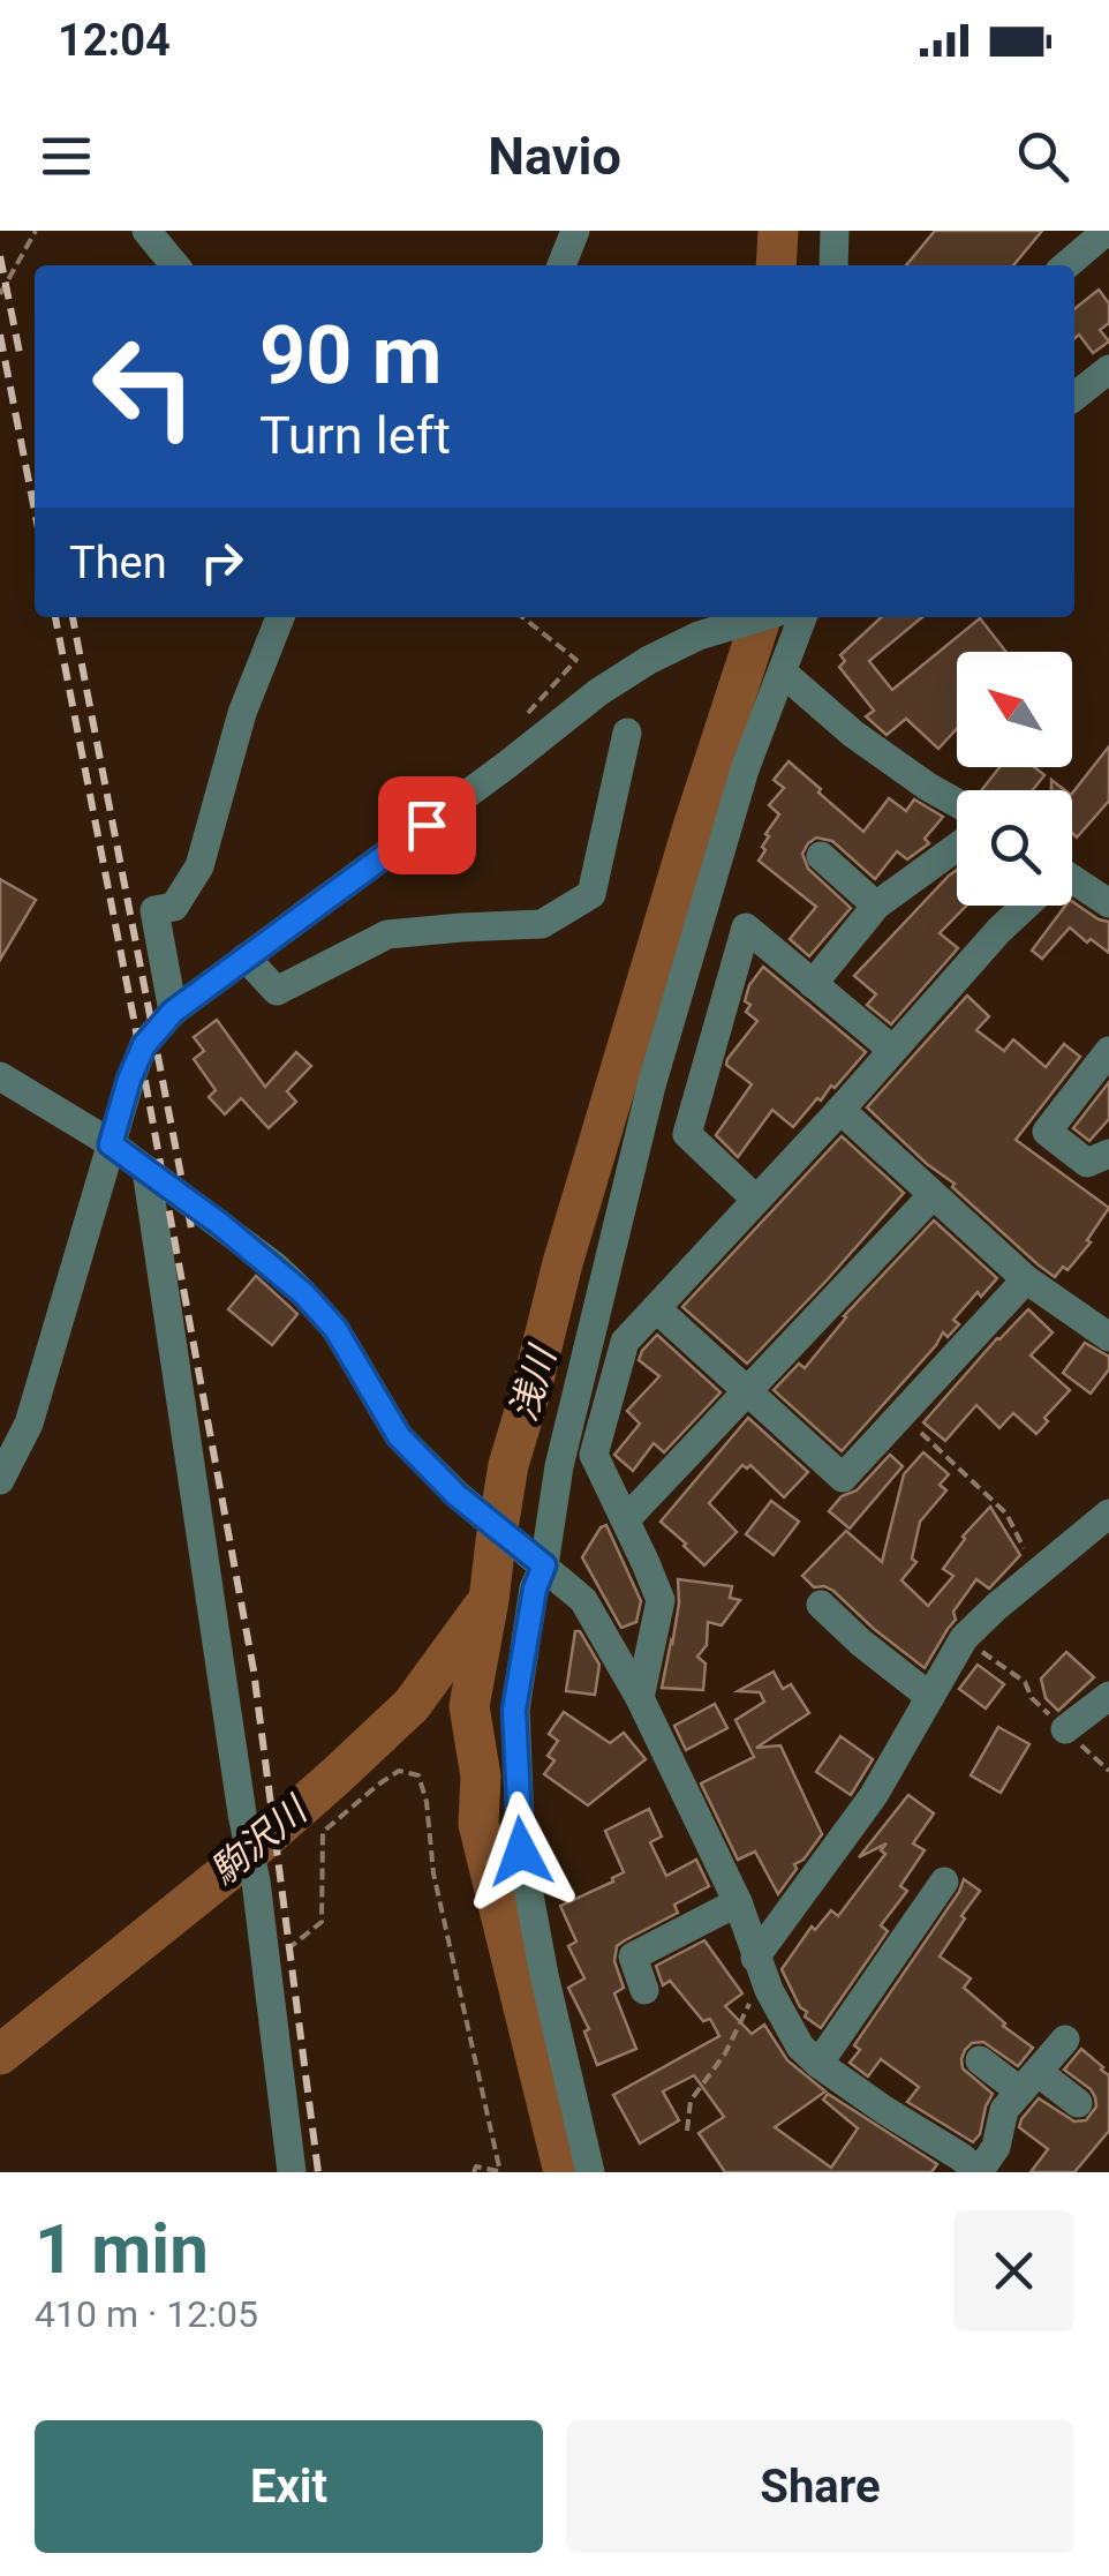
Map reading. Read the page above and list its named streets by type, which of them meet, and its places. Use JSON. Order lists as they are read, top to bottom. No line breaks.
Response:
{"water":["浅川","駒沢川"],"north":"top left","page":{"status":"12:04","header":"Navio","turn":["90 m","Turn left"],"then":"Then","heading":["1 min","410 m · 12:05"],"buttons":["Exit","Share"]}}
